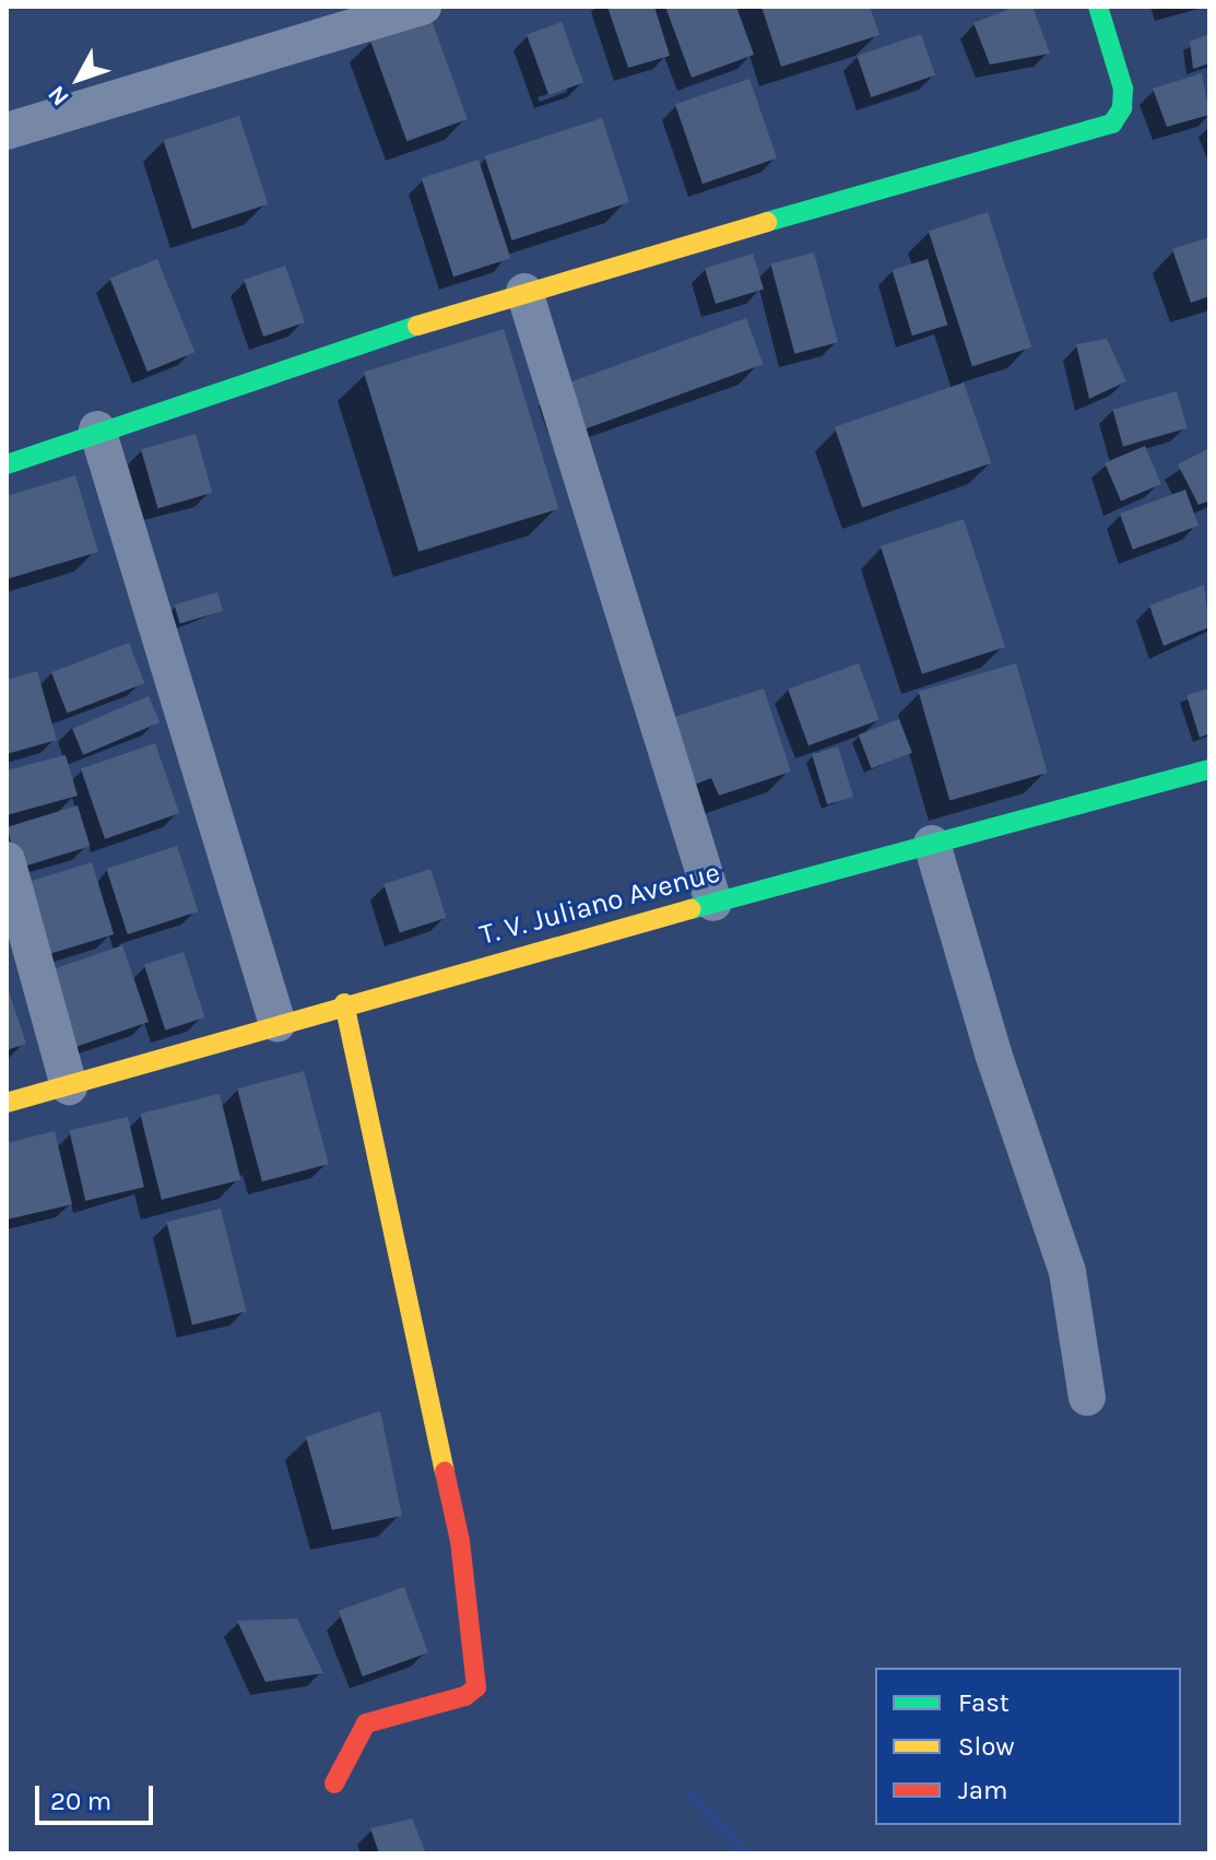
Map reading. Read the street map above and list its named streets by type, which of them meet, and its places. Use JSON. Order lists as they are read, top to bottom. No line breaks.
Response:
{"streets":{"street":["T. V. Juliano Avenue"]},"legend":["Fast","Slow","Jam"],"scale_bar":"20 m","north":"bottom left"}
